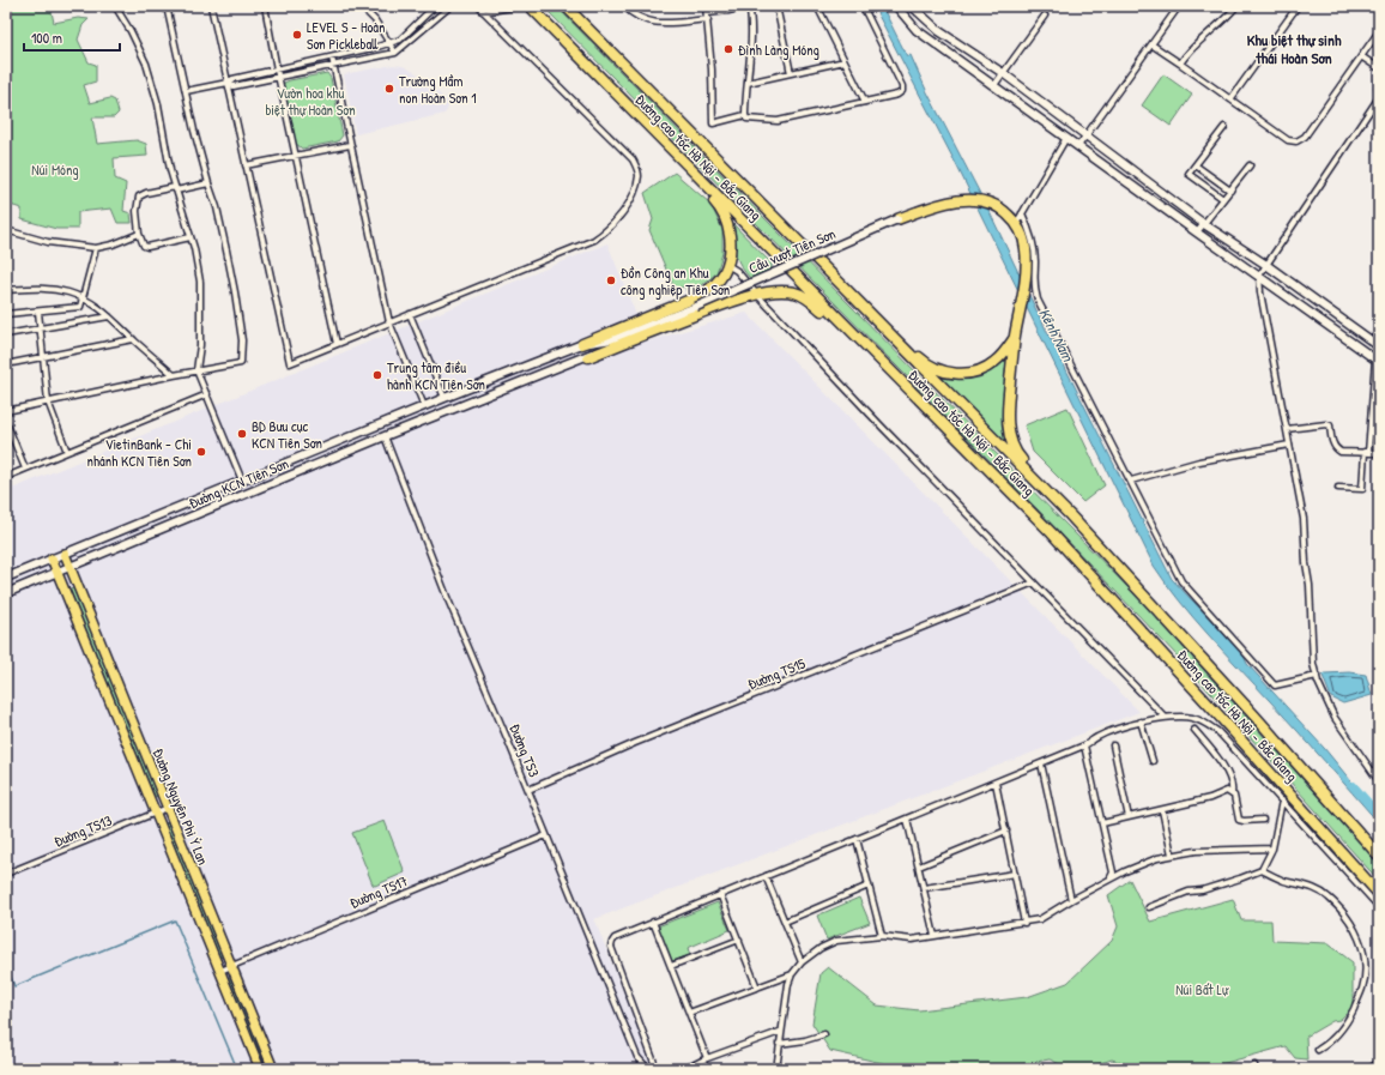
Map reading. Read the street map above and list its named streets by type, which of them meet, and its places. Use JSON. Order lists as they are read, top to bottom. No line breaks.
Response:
{"streets":{"highway":["Đường cao tốc Hà Nội - Bắc Giang"],"main road":["Cầu vượt Tiên Sơn","Đường KCN Tiên Sơn","Đường Nguyên Phi Ỷ Lan"],"street":["Đường TS15","Đường TS3","Đường TS13","Đường TS17"]},"crossings":[["Cầu vượt Tiên Sơn","Đường KCN Tiên Sơn"],["Đường KCN Tiên Sơn","Đường TS3"],["Đường KCN Tiên Sơn","Đường Nguyên Phi Ỷ Lan"],["Đường TS15","Đường TS3"],["Đường TS3","Đường TS17"],["Đường Nguyên Phi Ỷ Lan","Đường TS13"],["Đường Nguyên Phi Ỷ Lan","Đường TS17"]],"districts":["Khu biệt thự sinh thái Hoàn Sơn"],"water":["Kênh Nam"],"parks":["Vườn hoa khu biệt thự Hoàn Sơn","Núi Móng","Núi Bất Lự"],"places":["LEVEL S - Hoàn Sơn Pickleball","Đình Làng Móng","Trường Mầm non Hoàn Sơn 1","Đồn Công an Khu công nghiệp Tiên Sơn","Trung tâm điều hành KCN Tiên Sơn","BD Bưu cục KCN Tiên Sơn","VietinBank - Chi nhánh KCN Tiên Sơn"],"scale_bar":"100 m"}
